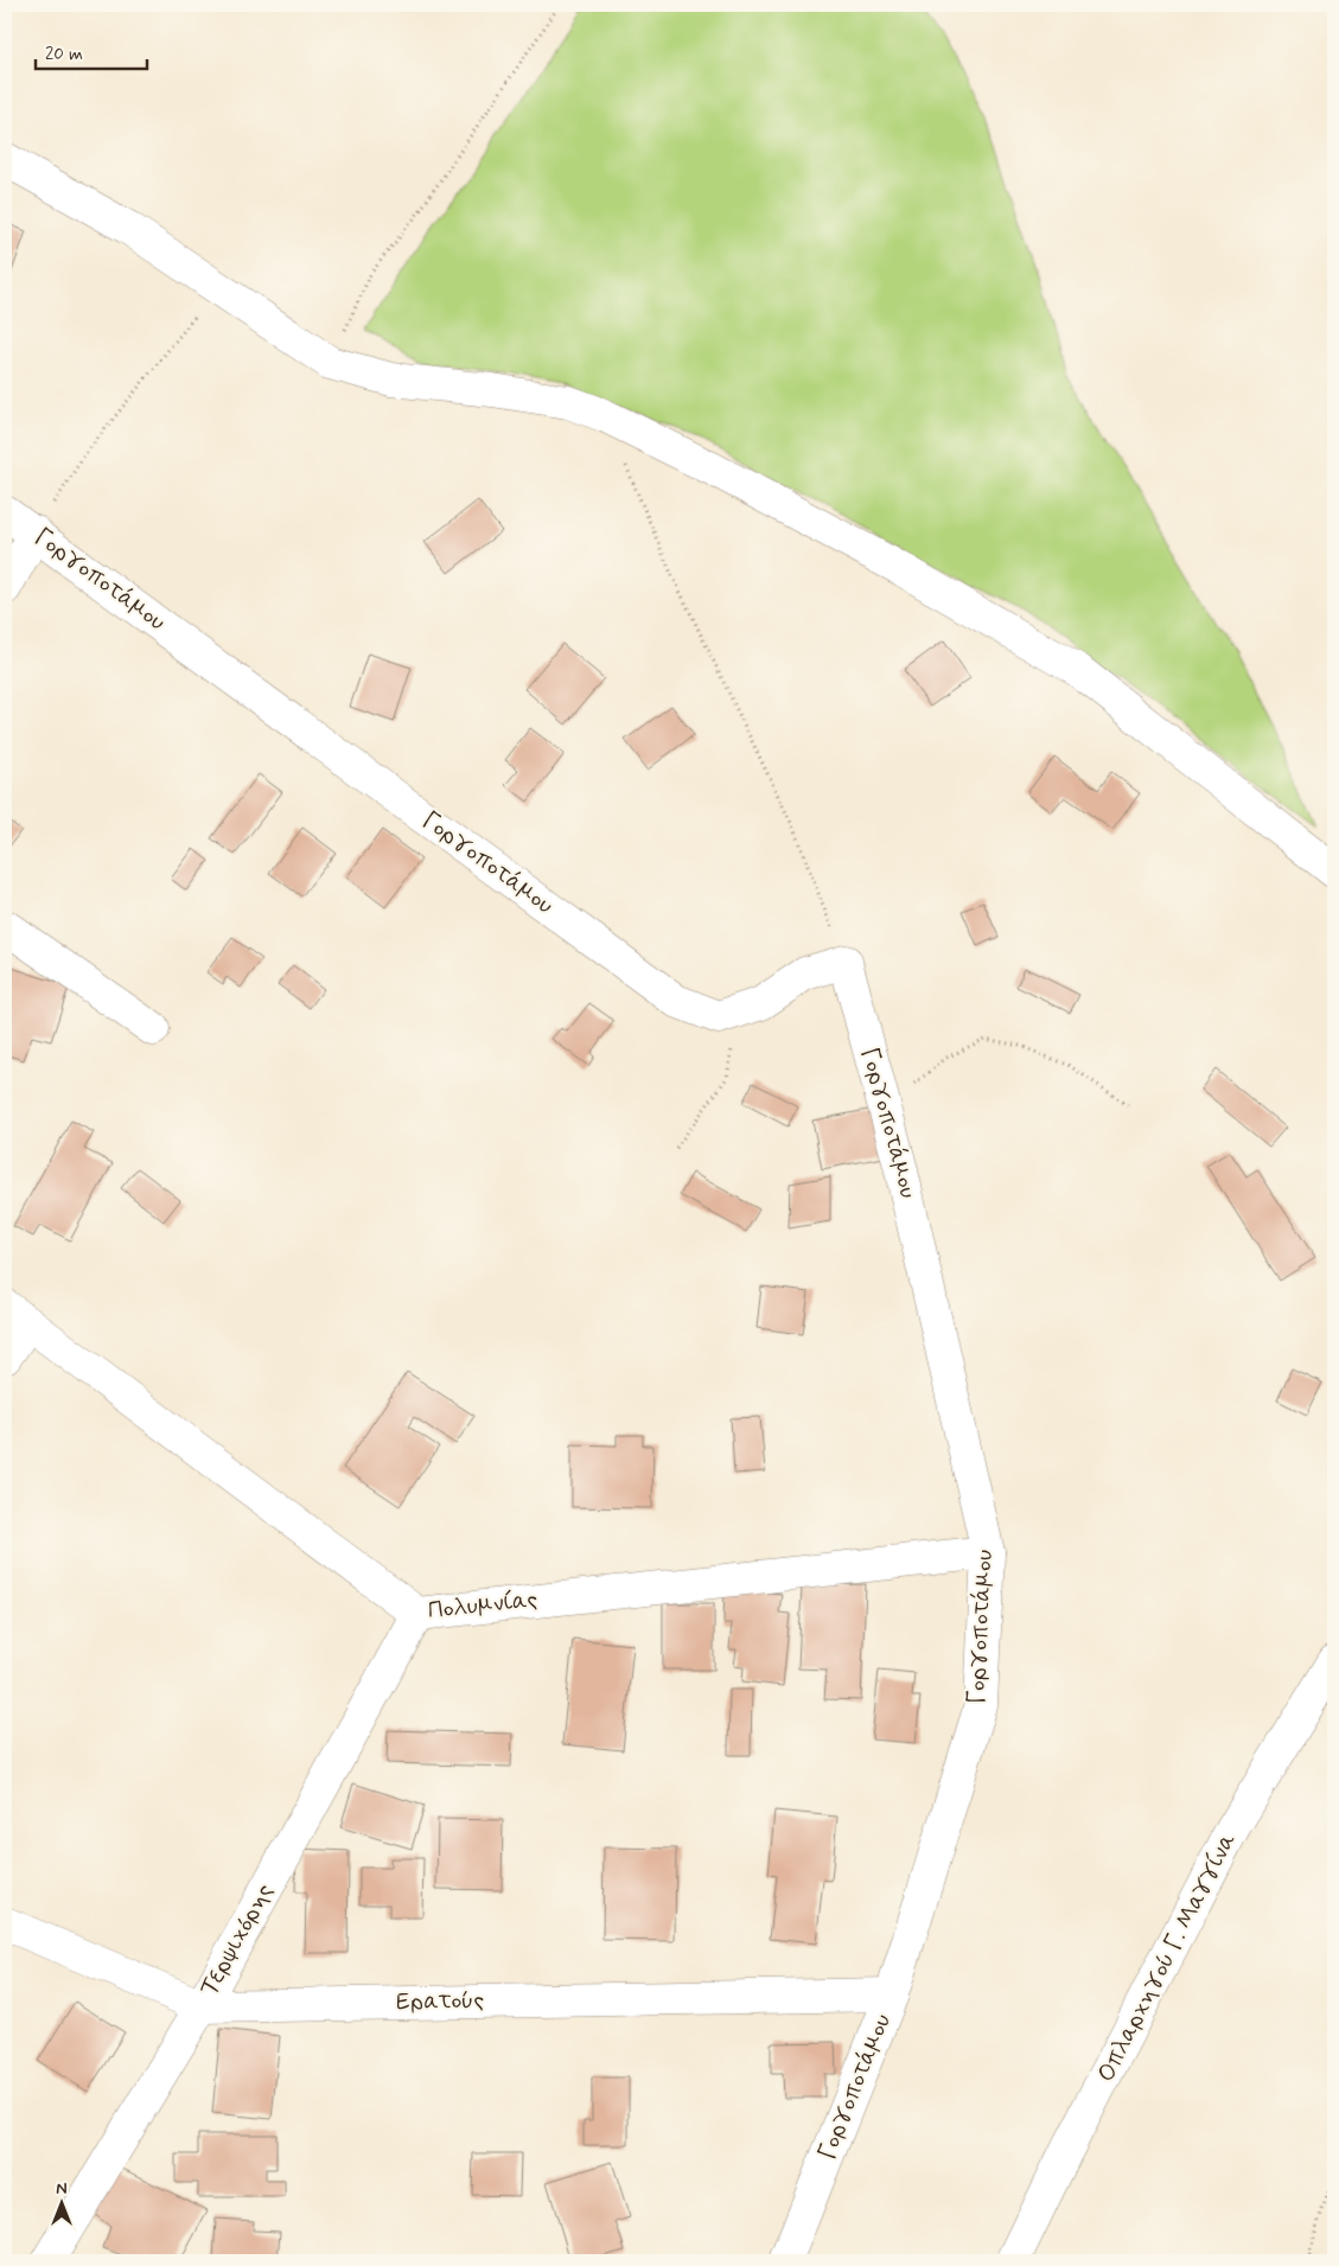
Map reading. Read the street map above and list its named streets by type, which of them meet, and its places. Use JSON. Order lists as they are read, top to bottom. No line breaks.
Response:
{"streets":{"street":["Γοργοποτάμου","Πολυμνίας","Τερψιχόρης","Οπλαρχηγού Γ. Μαγγίνα","Ερατούς"]},"crossings":[["Γοργοποτάμου","Πολυμνίας"],["Γοργοποτάμου","Ερατούς"],["Πολυμνίας","Τερψιχόρης"],["Τερψιχόρης","Ερατούς"]],"scale_bar":"20 m","north":"top"}
